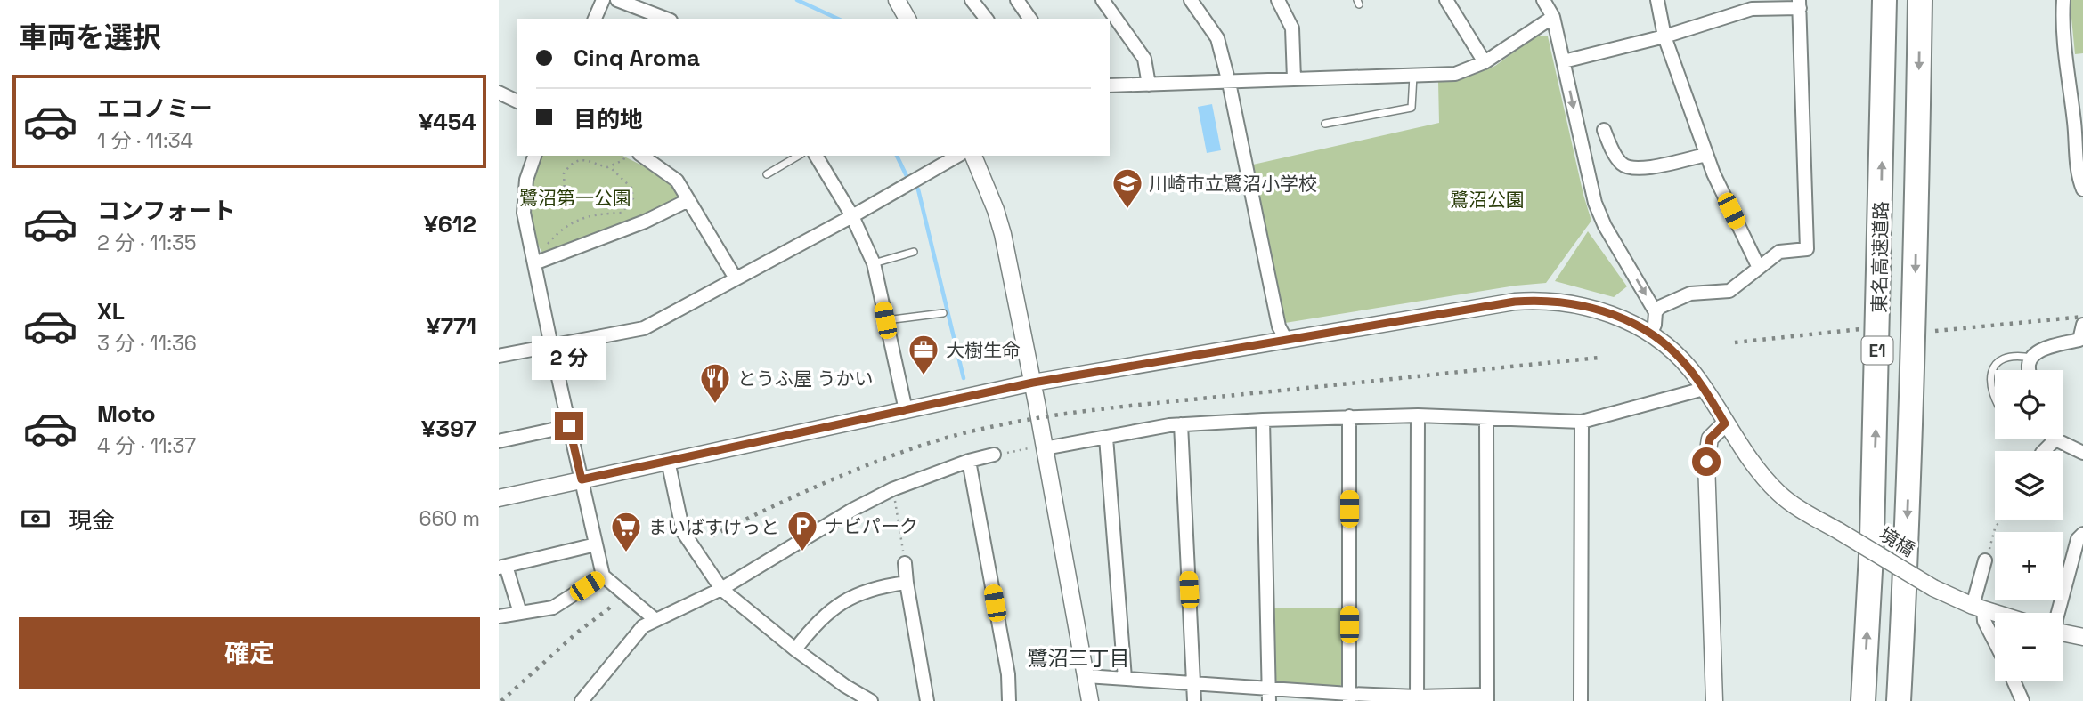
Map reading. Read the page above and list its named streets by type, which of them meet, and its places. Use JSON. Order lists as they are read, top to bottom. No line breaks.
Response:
{"streets":{"highway":["東名高速道路","E1"],"street":["境橋"]},"districts":["鷺沼三丁目"],"parks":["鷺沼第一公園","鷺沼公園"],"places":{"school or university":["川崎市立鷺沼小学校"],"office":["大樹生命"],"restaurant":["とうふ屋 うかい"],"parking":["ナビパーク"],"supermarket":["まいばすけっと"]},"page":{"heading":"車両を選択","banner":["Cinq Aroma","目的地"],"list":[{"name":"エコノミー","note":"1 分 · 11:34","value":"¥454"},{"name":"コンフォート","note":"2 分 · 11:35","value":"¥612"},{"name":"XL","note":"3 分 · 11:36","value":"¥771"},{"name":"Moto","note":"4 分 · 11:37","value":"¥397"}],"bubble":"2 分","map_buttons":["+","−"],"pay":["現金","660 m"],"buttons":"確定"}}
